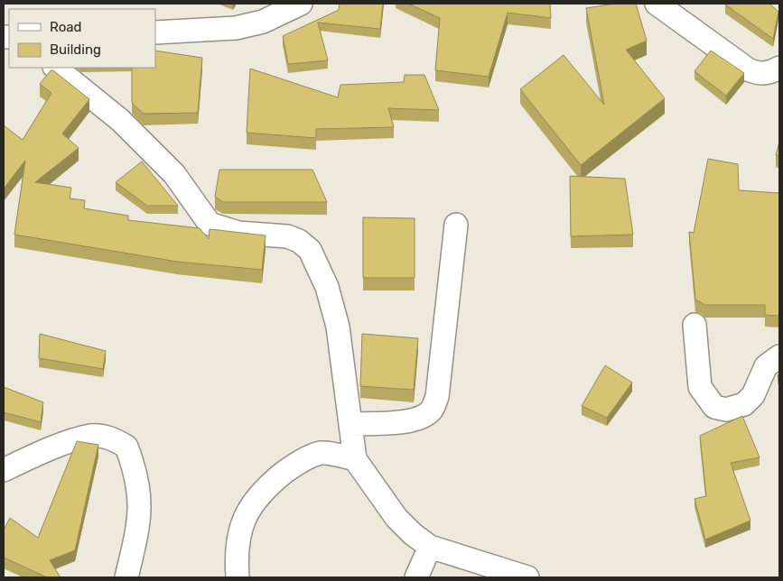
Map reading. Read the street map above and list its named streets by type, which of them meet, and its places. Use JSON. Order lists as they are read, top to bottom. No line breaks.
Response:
{"legend":["Road","Building"]}
